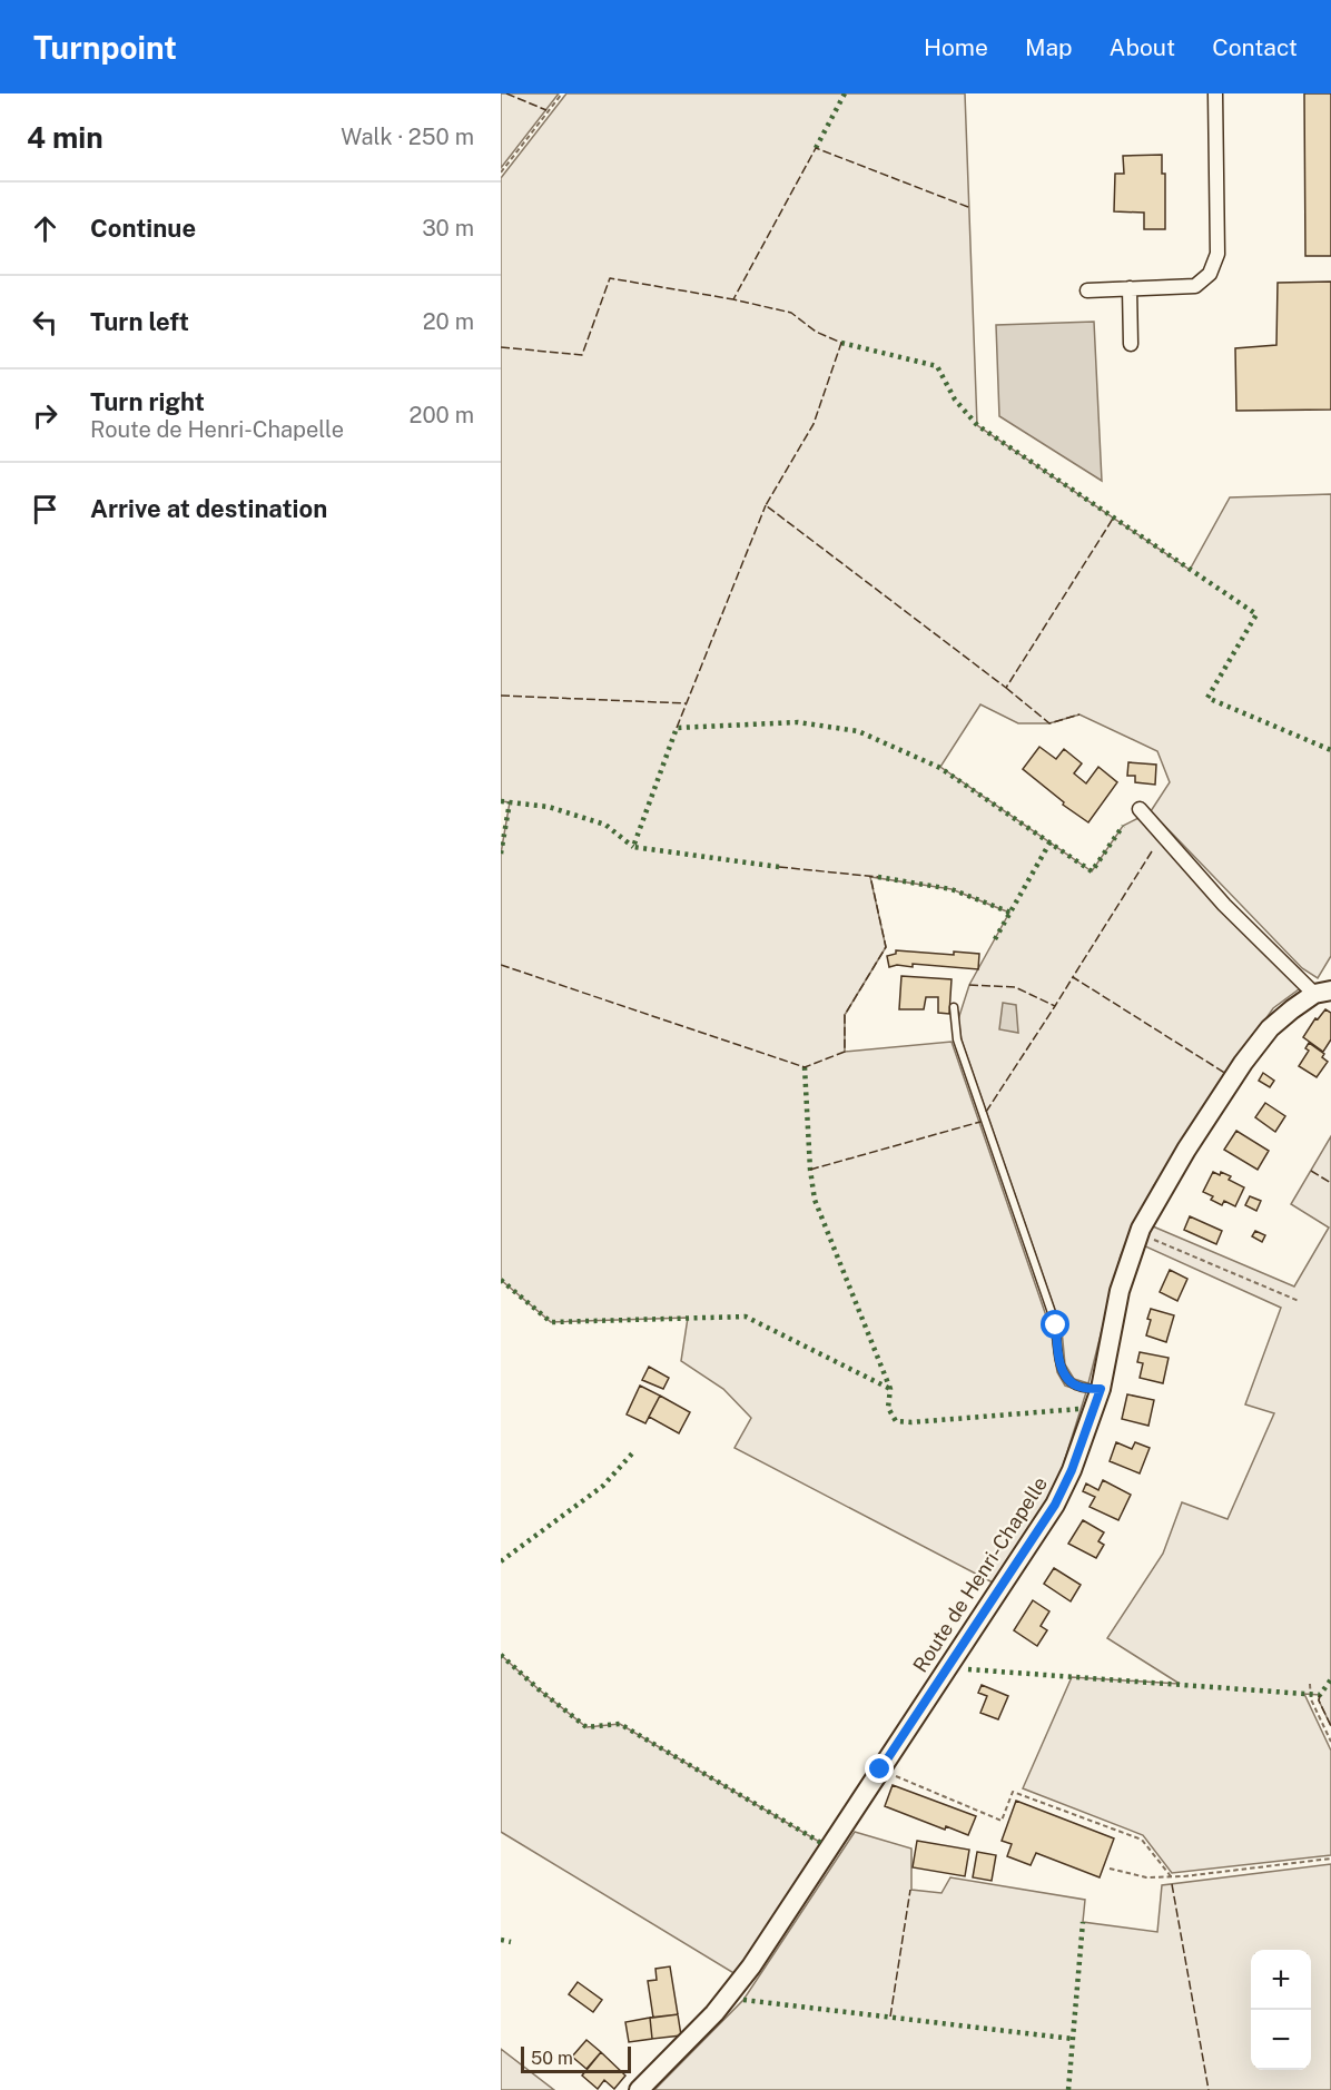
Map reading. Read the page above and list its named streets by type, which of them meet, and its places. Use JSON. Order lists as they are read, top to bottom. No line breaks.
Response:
{"streets":{"street":["Route de Henri-Chapelle"]},"scale_bar":"50 m","page":{"header":"Turnpoint","nav":["Home","Map","About","Contact"],"heading":["4 min","Walk · 250 m"],"list":[["Continue","30 m"],["Turn left","20 m"],["Turn right","Route de Henri-Chapelle","200 m"],"Arrive at destination"],"map_buttons":["+","−"],"scale":"50 m"}}
